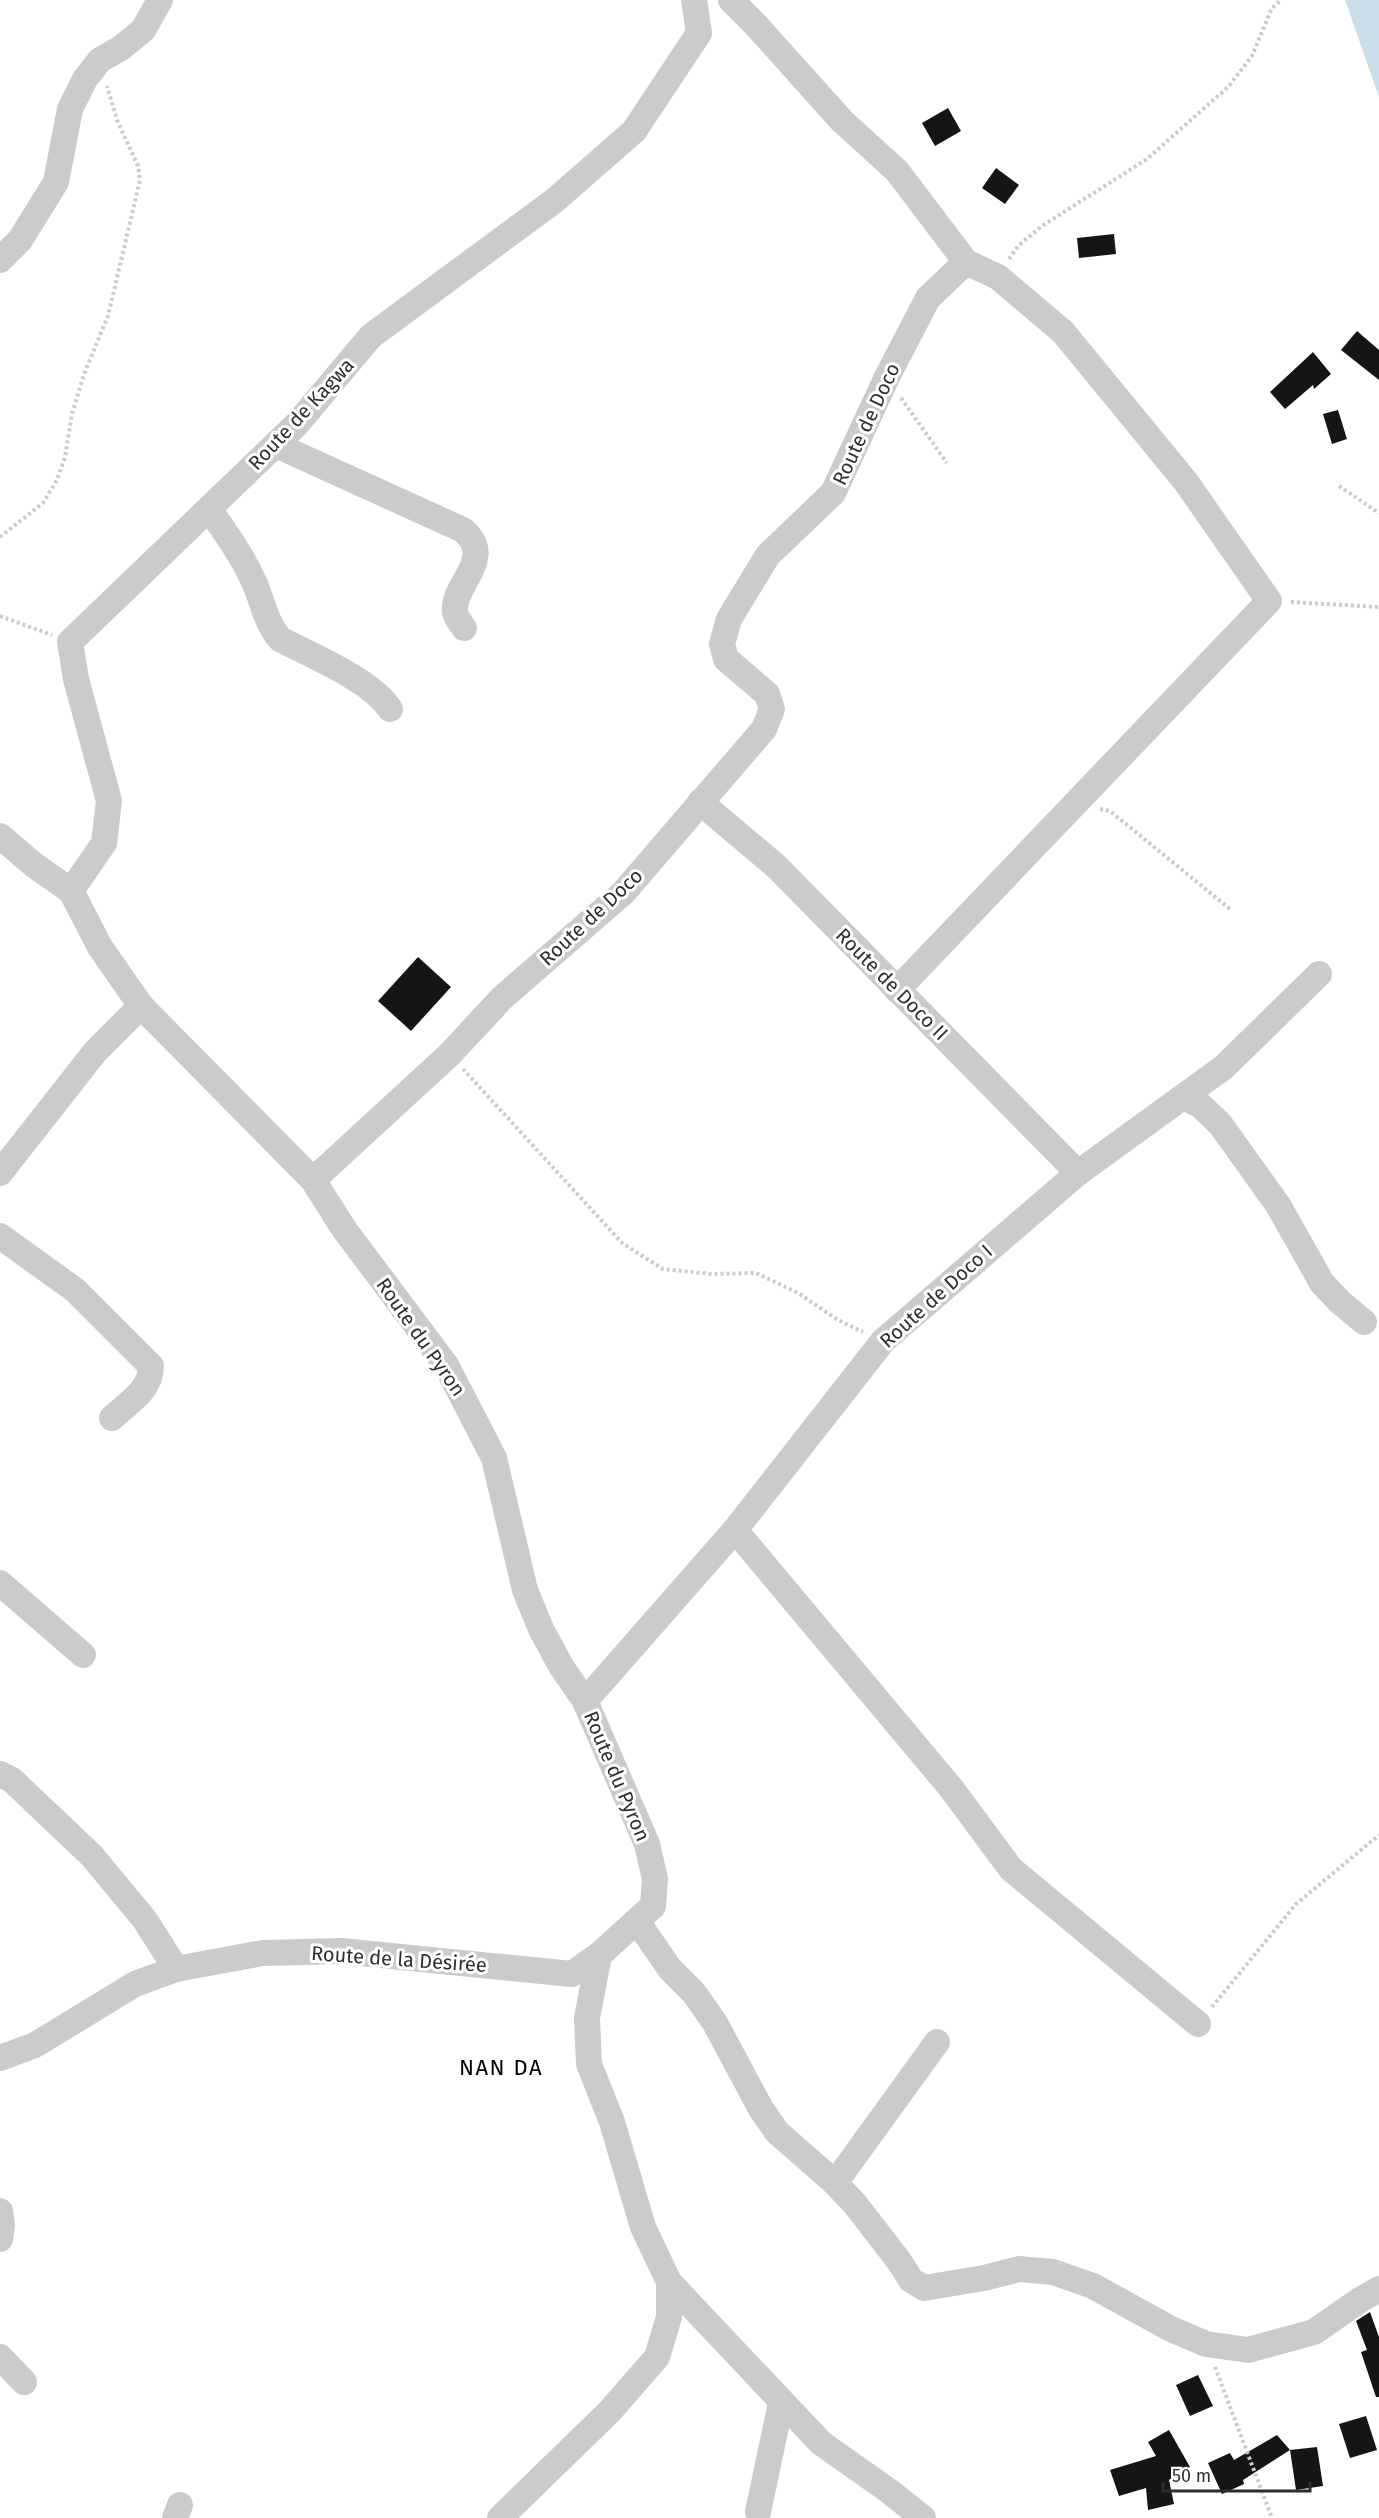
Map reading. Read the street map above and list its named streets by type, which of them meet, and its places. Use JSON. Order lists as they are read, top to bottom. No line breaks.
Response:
{"streets":{"street":["Route de Kagwa","Route de Doco","Route de Doco II","Route de Doco I","Route du Pyron","Route de la Désirée"]},"crossings":[["Route de Doco","Route de Doco II"],["Route de Doco","Route du Pyron"],["Route de Doco II","Route de Doco I"],["Route de Doco I","Route du Pyron"],["Route du Pyron","Route de la Désirée"]],"districts":["NAN DA"],"scale_bar":"50 m"}
